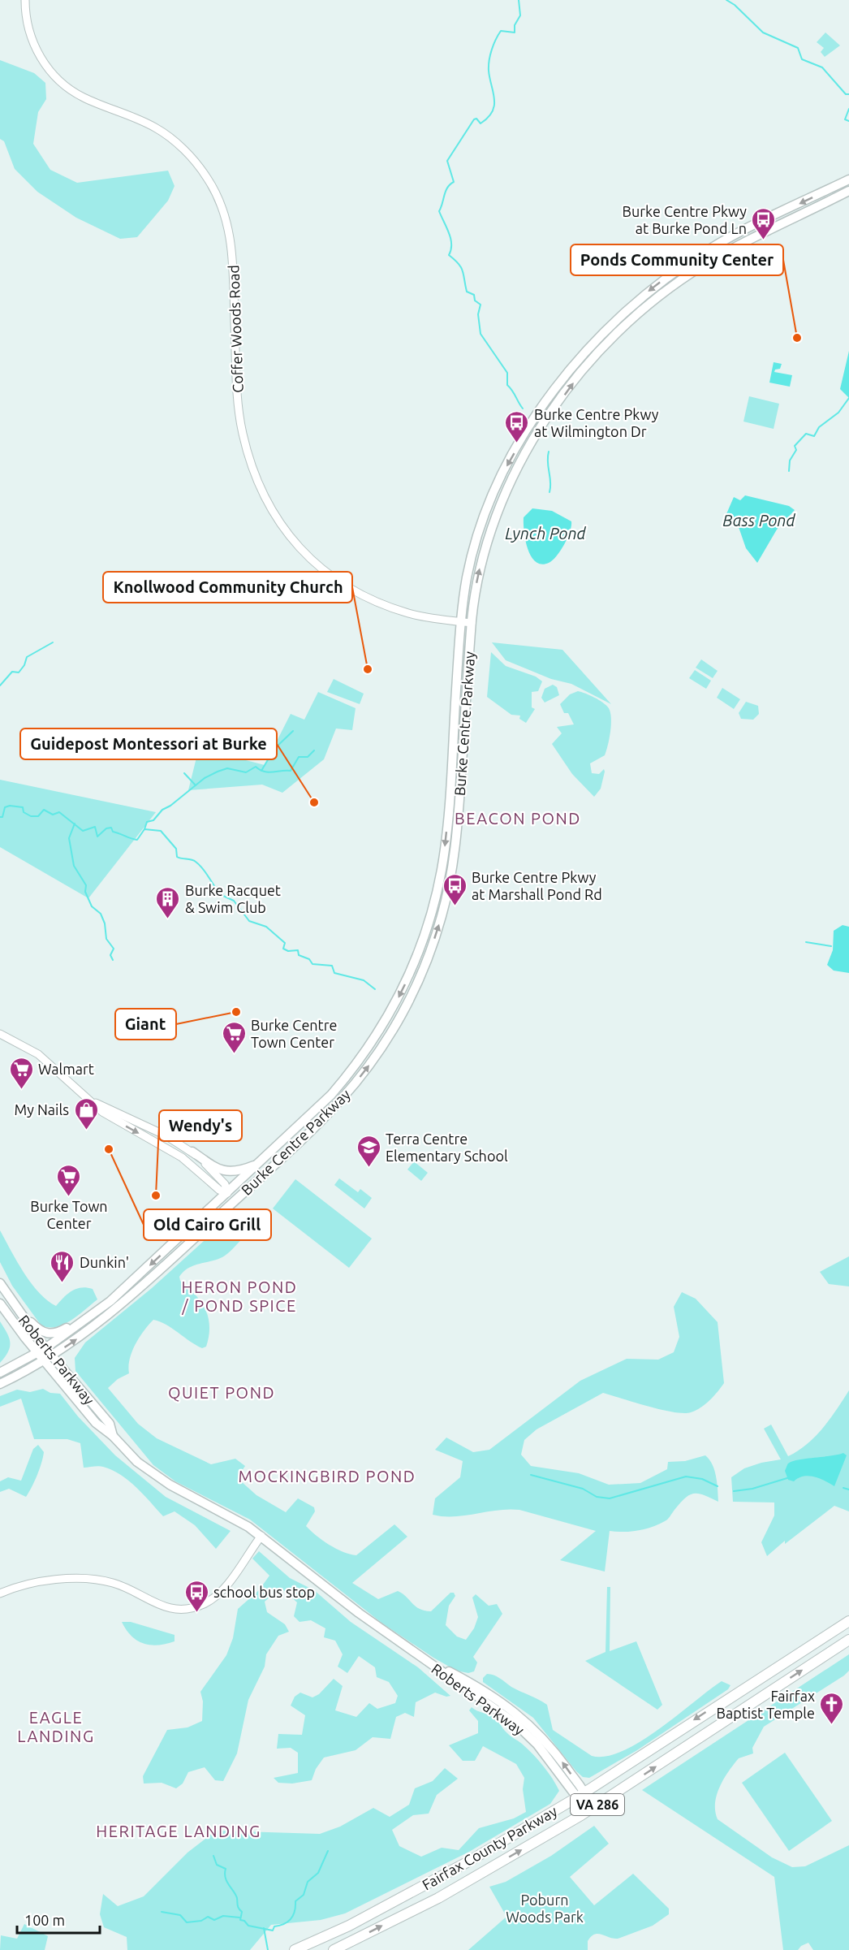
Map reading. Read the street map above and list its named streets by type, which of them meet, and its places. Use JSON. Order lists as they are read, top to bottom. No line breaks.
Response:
{"streets":{"highway":["VA 286","Fairfax County Parkway"],"main road":["Burke Centre Parkway","Roberts Parkway"],"street":["Coffer Woods Road"]},"crossings":[["Coffer Woods Road","Burke Centre Parkway"],["Burke Centre Parkway","Roberts Parkway"],["Roberts Parkway","Fairfax County Parkway"]],"districts":["BEACON POND","HERON POND / POND SPICE","QUIET POND","MOCKINGBIRD POND","EAGLE LANDING","HERITAGE LANDING"],"water":["Bass Pond","Lynch Pond"],"parks":["Poburn Woods Park"],"places":{"bus stop":["Burke Centre Pkwy at Burke Pond Ln","Burke Centre Pkwy at Wilmington Dr","Burke Centre Pkwy at Marshall Pond Rd","school bus stop"],"other":["Ponds Community Center","Knollwood Community Church","Guidepost Montessori at Burke","Giant","Old Cairo Grill","Wendy's"],"building":["Burke Racquet & Swim Club"],"supermarket":["Burke Centre Town Center","Walmart","Burke Town Center"],"shop":["My Nails"],"school or university":["Terra Centre Elementary School"],"restaurant":["Dunkin'"],"church":["Fairfax Baptist Temple"]},"scale_bar":"100 m"}
